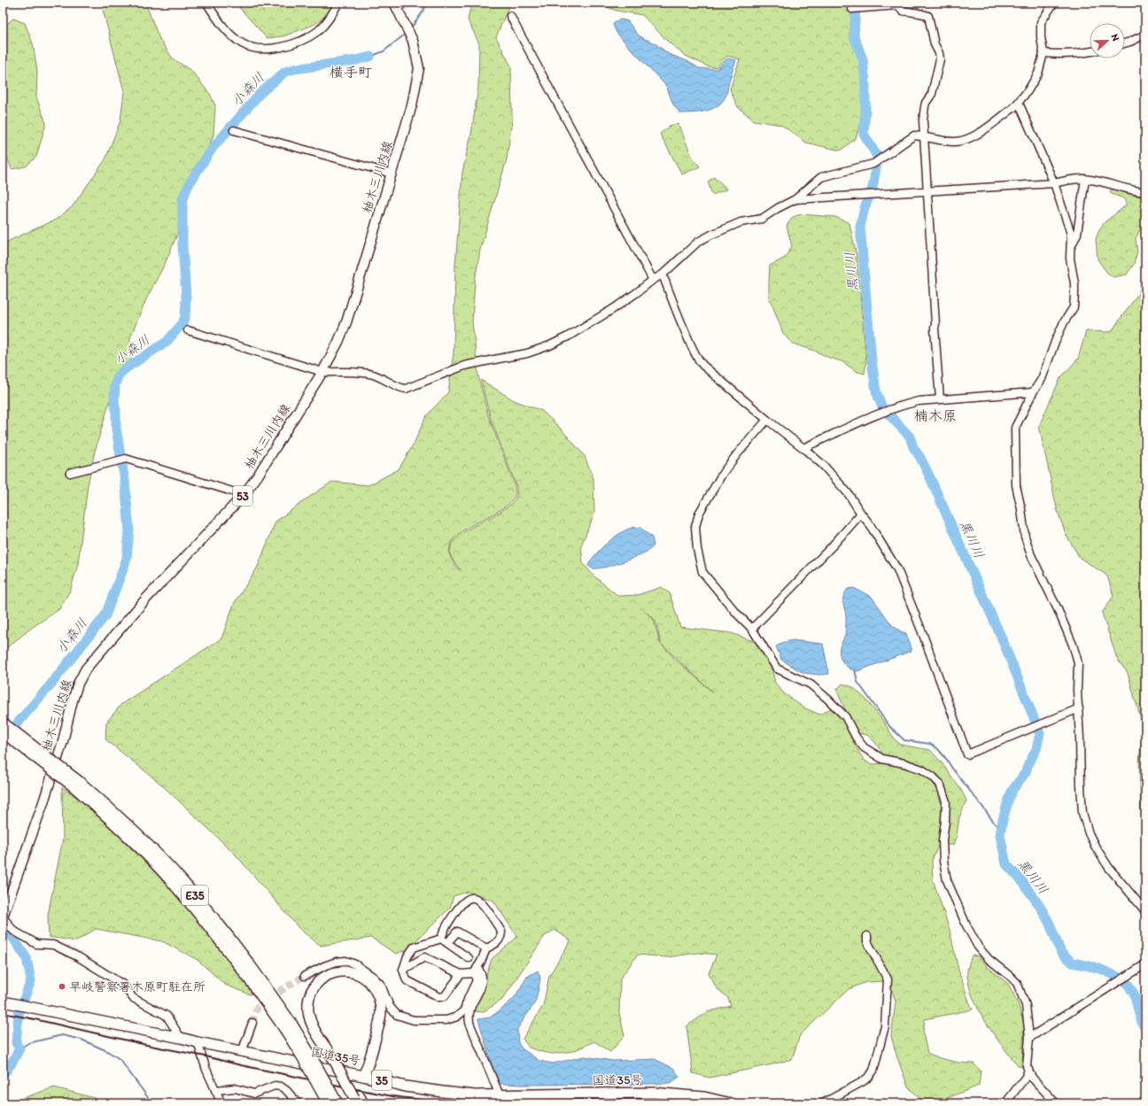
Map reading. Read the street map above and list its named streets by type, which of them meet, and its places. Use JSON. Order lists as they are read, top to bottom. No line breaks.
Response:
{"streets":{"highway":["E35","国道35号","35"],"main road":["柚木三川内線","53"]},"districts":["横手町","楠木原"],"water":["小森川","黒川川"],"places":["早岐警察署木原町駐在所"],"north":"right"}
